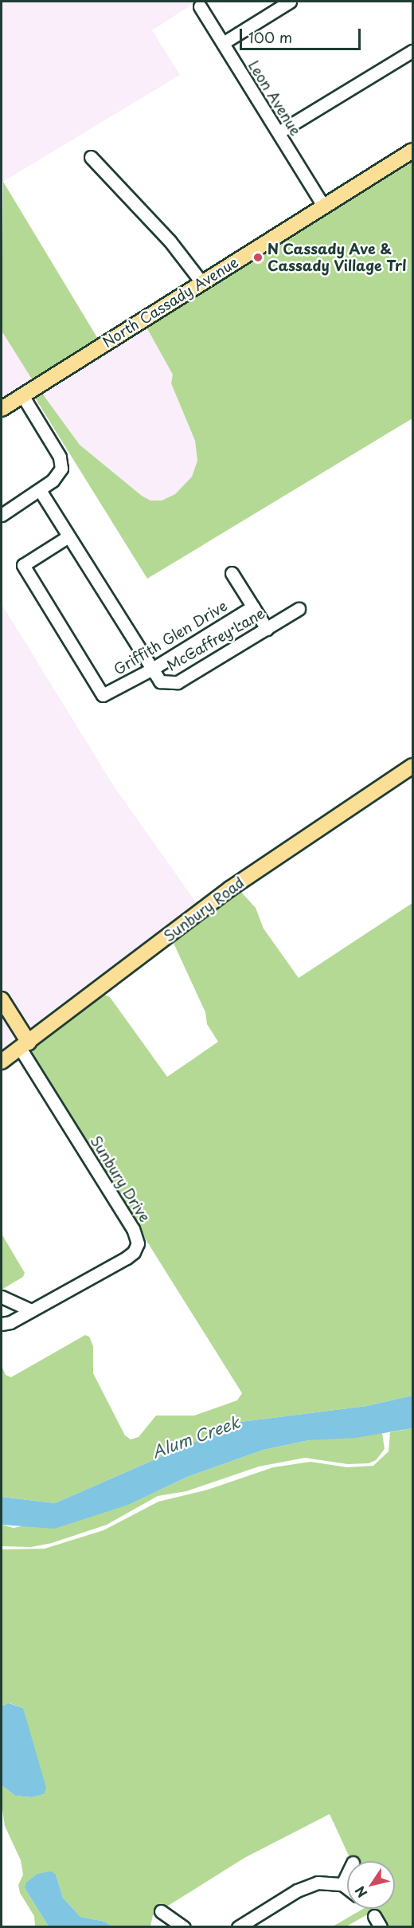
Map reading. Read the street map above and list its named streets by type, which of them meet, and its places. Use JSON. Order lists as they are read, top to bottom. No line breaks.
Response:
{"streets":{"main road":["North Cassady Avenue","Sunbury Road"],"street":["Leon Avenue","Griffith Glen Drive","McCaffrey Lane","Sunbury Drive"]},"crossings":[["Leon Avenue","North Cassady Avenue"],["Griffith Glen Drive","McCaffrey Lane"],["Sunbury Road","Sunbury Drive"]],"water":["Alum Creek"],"places":["N Cassady Ave & Cassady Village Trl"],"scale_bar":"100 m","north":"bottom left"}
